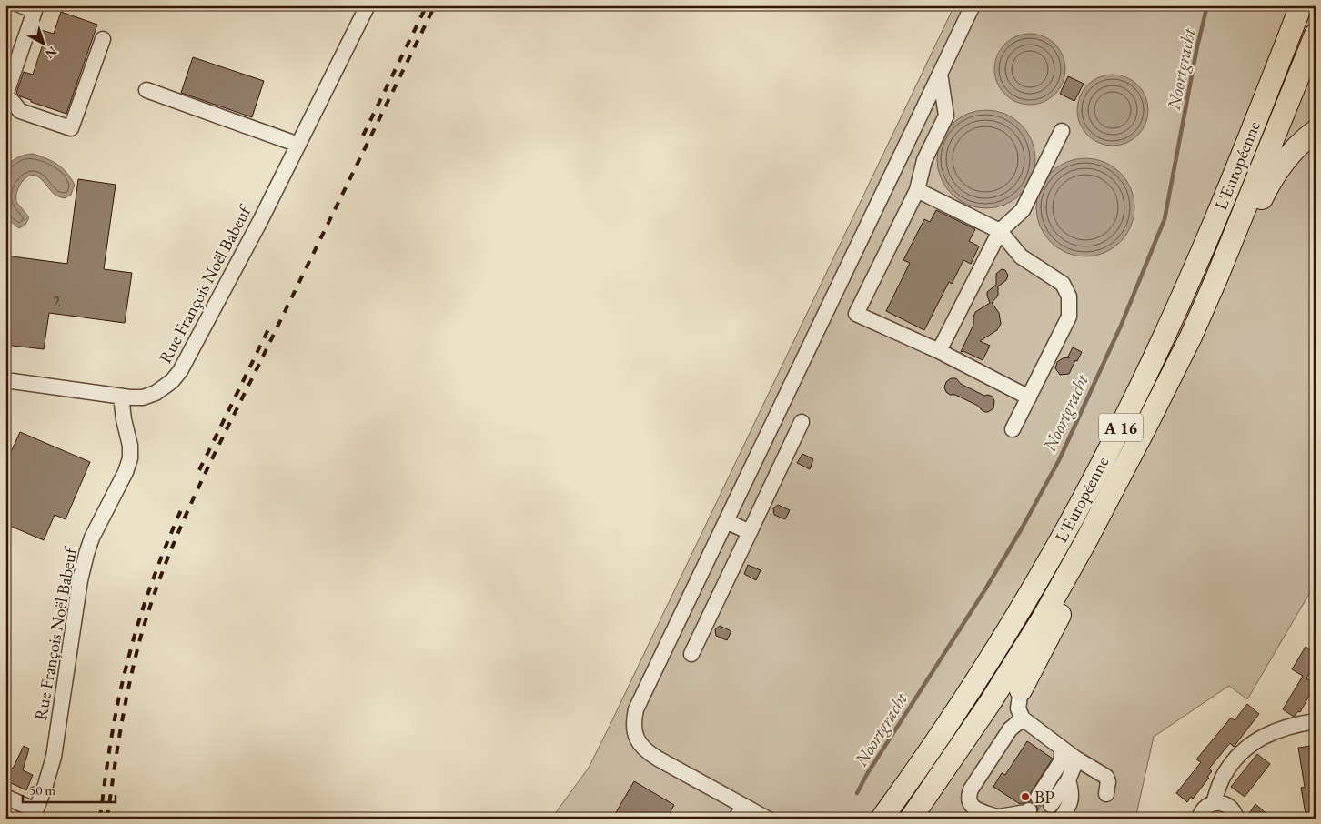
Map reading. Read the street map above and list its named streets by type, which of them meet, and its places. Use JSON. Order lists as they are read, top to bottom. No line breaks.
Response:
{"streets":{"highway":["L'Européenne","A 16"],"street":["Rue François Noël Babeuf"]},"water":["Noortgracht"],"places":["BP"],"house_numbers":["2"],"scale_bar":"50 m","north":"bottom right"}
